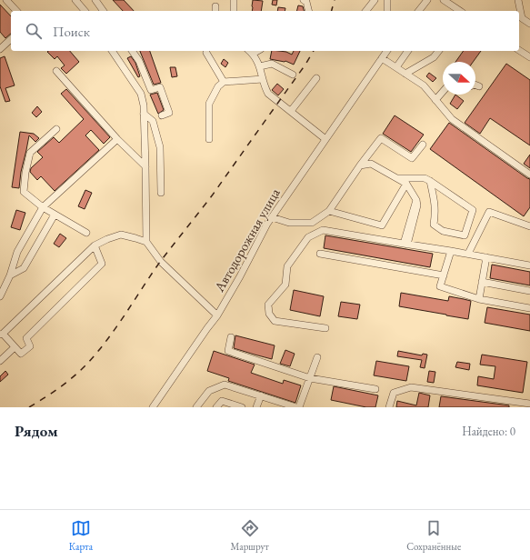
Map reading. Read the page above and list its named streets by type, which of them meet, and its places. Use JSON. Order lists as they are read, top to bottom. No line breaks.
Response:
{"streets":{"street":["Автодорожная улица"]},"north":"right","page":{"search":"Поиск","heading":["Рядом","Найдено: 0"],"nav":["Карта","Маршрут","Сохранённые"]}}
